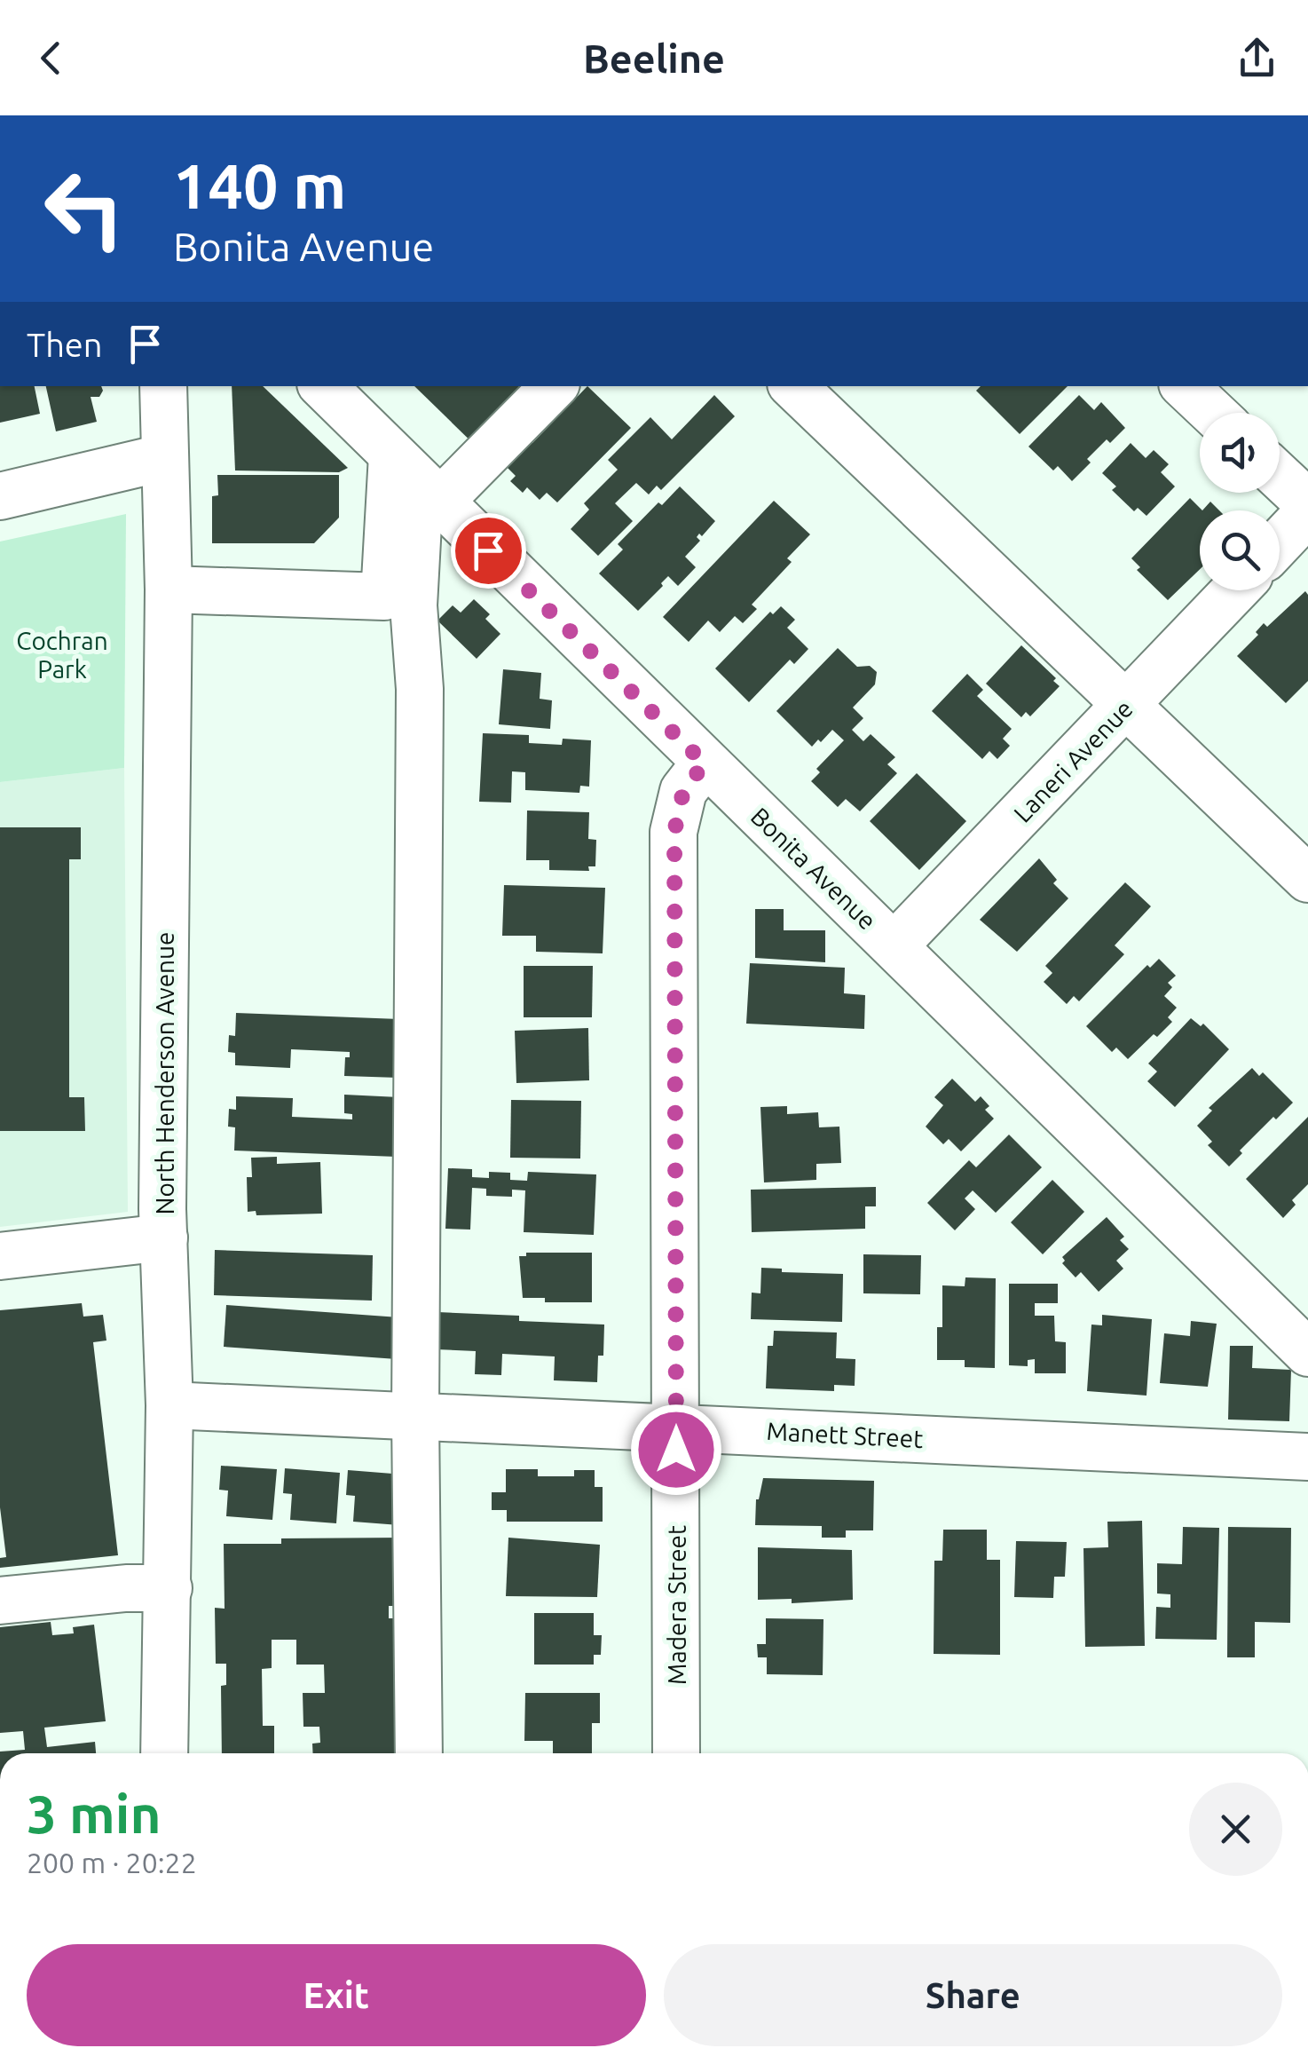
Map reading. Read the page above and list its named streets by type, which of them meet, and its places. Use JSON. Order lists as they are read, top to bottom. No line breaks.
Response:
{"streets":{"street":["Laneri Avenue","Bonita Avenue","North Henderson Avenue","Manett Street","Madera Street"]},"crossings":[["Laneri Avenue","Bonita Avenue"],["Bonita Avenue","Madera Street"],["North Henderson Avenue","Manett Street"],["Manett Street","Madera Street"]],"parks":["Cochran Park"],"page":{"header":"Beeline","turn":["140 m","Bonita Avenue"],"then":"Then","heading":["3 min","200 m · 20:22"],"buttons":["Exit","Share"]}}
